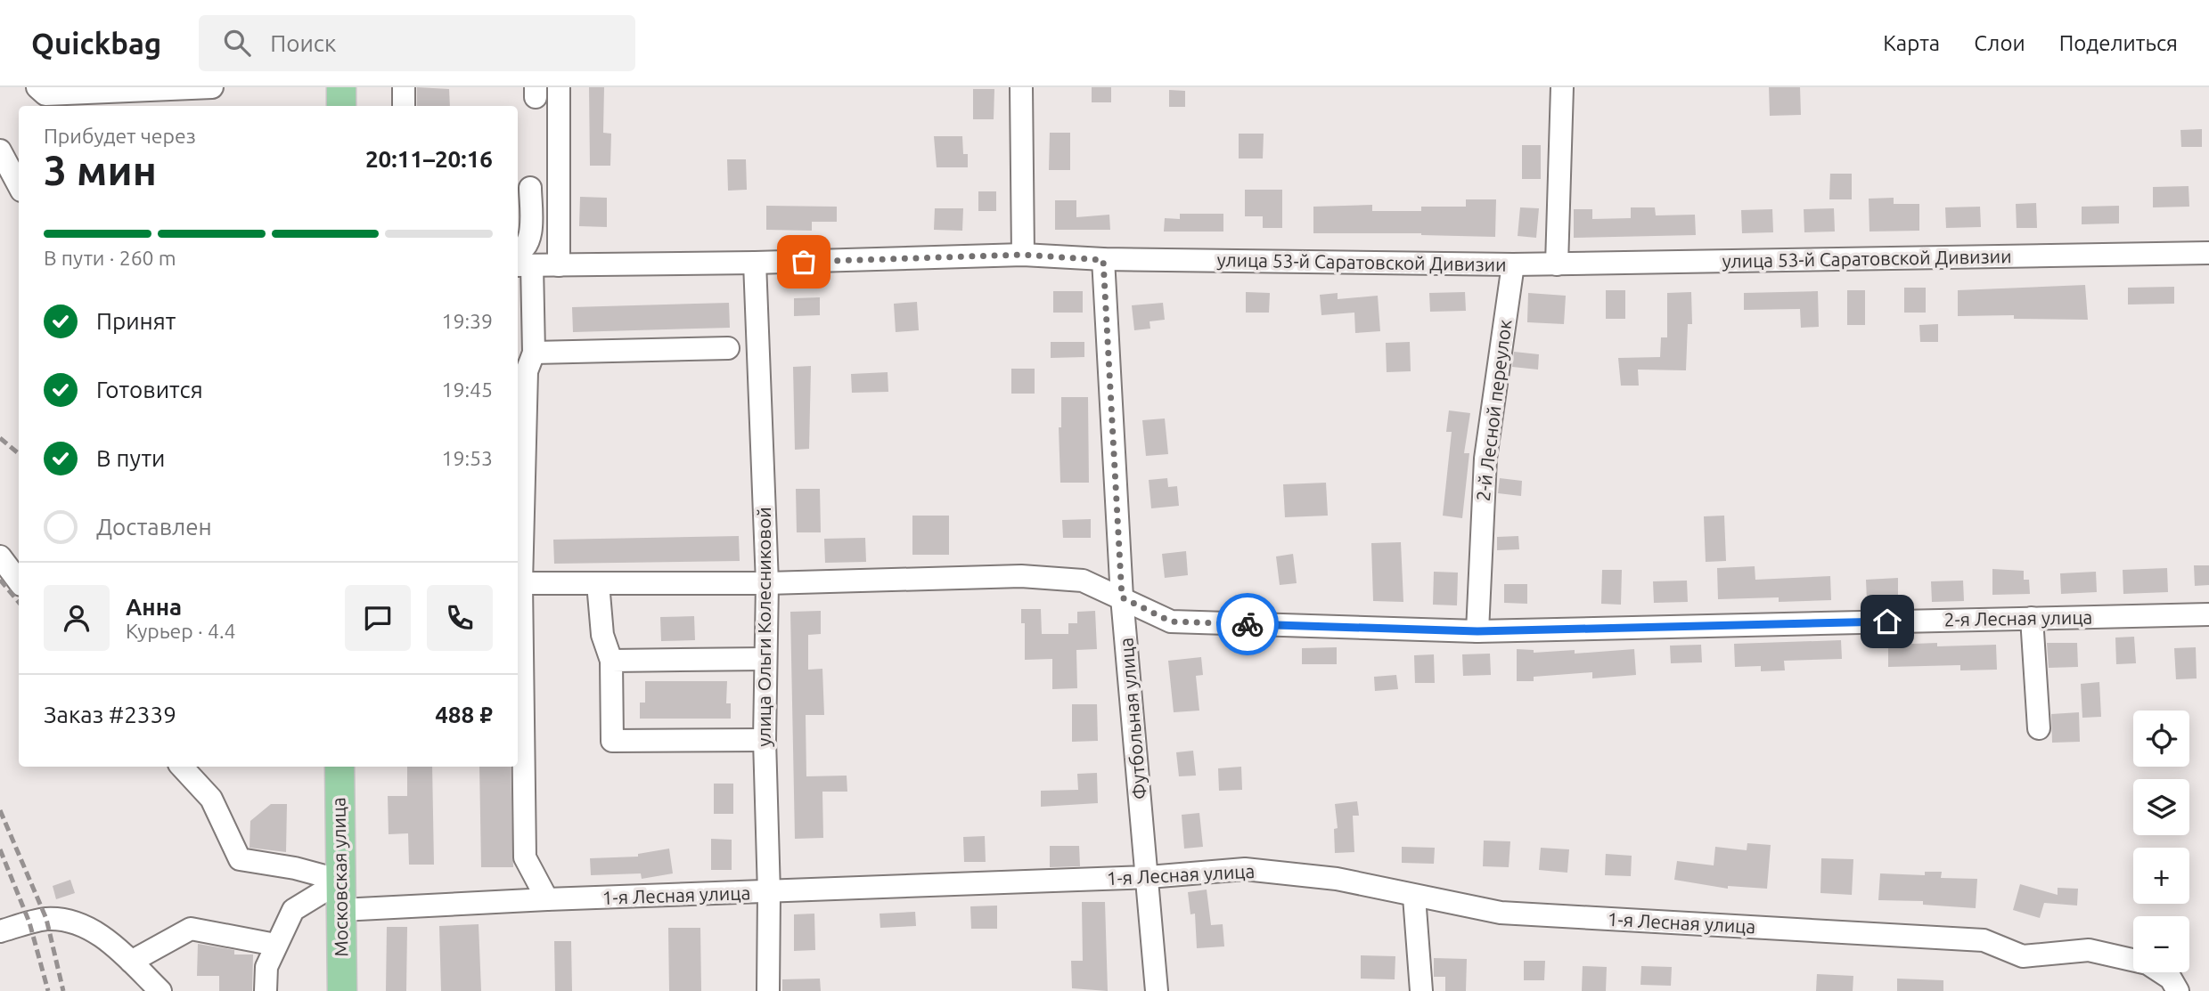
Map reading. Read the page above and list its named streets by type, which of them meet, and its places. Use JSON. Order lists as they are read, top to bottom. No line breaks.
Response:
{"streets":{"main road":["Московская улица"],"street":["улица 53-й Саратовской Дивизии","2-й Лесной переулок","2-я Лесная улица","улица Ольги Колесниковой","Футбольная улица","1-я Лесная улица"]},"crossings":[["улица 53-й Саратовской Дивизии","2-й Лесной переулок"],["улица 53-й Саратовской Дивизии","улица Ольги Колесниковой"],["улица 53-й Саратовской Дивизии","Футбольная улица"],["2-й Лесной переулок","2-я Лесная улица"],["2-я Лесная улица","улица Ольги Колесниковой"],["2-я Лесная улица","Футбольная улица"],["улица Ольги Колесниковой","1-я Лесная улица"],["Футбольная улица","1-я Лесная улица"],["1-я Лесная улица","Московская улица"]],"page":{"header":"Quickbag","search":"Поиск","nav":["Карта","Слои","Поделиться"],"heading":["3 мин","Прибудет через","20:11–20:16"],"panel":["Анна","Курьер · 4.4","Заказ #2339","488 ₽"],"bar":"В пути · 260 m","list":[["Принят","19:39"],["Готовится","19:45"],["В пути","19:53"],"Доставлен"],"map_buttons":["+","−"]}}
